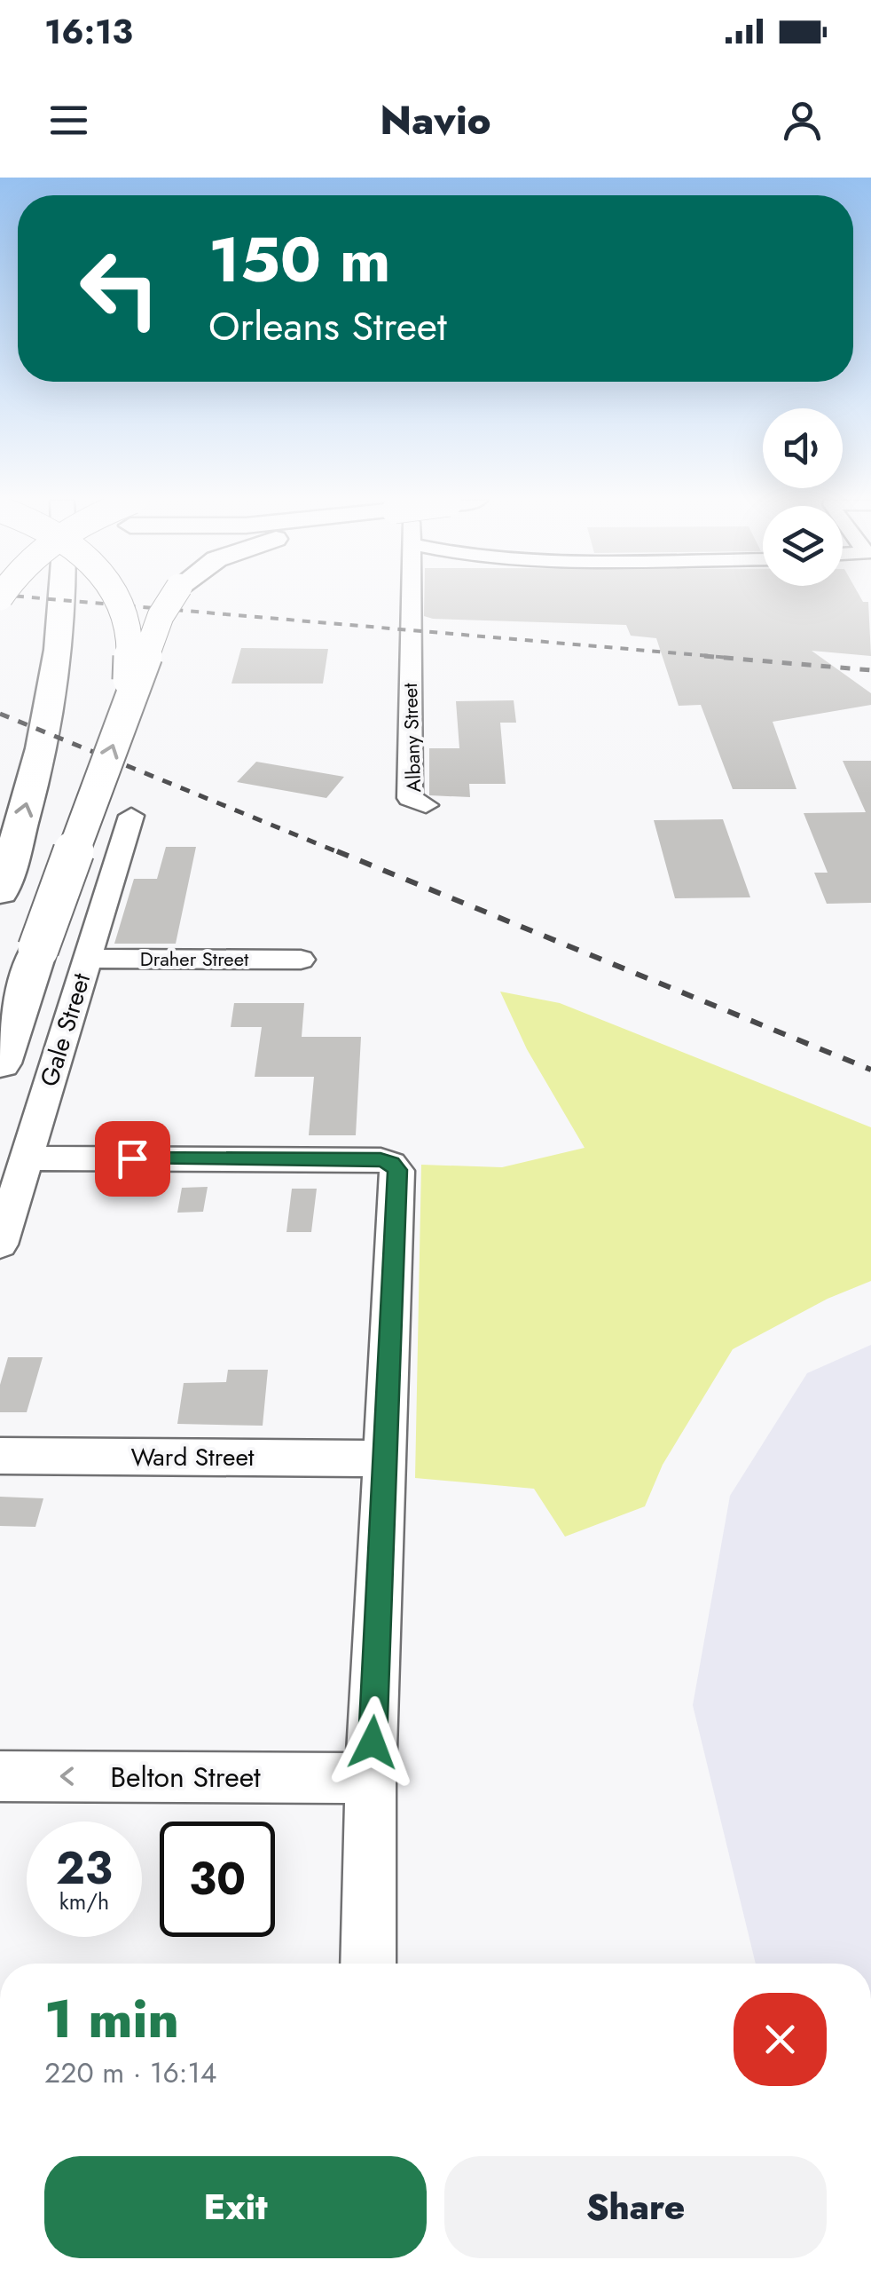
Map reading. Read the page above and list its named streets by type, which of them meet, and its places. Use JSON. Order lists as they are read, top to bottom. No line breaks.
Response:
{"streets":{"street":["Albany Street","Draher Street","Gale Street","Ward Street","Belton Street"]},"crossings":[["Draher Street","Gale Street"]],"one_way":["Belton Street"],"page":{"status":"16:13","header":"Navio","turn":["150 m","Orleans Street"],"speed":"23 km/h","limit":"30","heading":["1 min","220 m · 16:14"],"buttons":["Exit","Share"]}}
